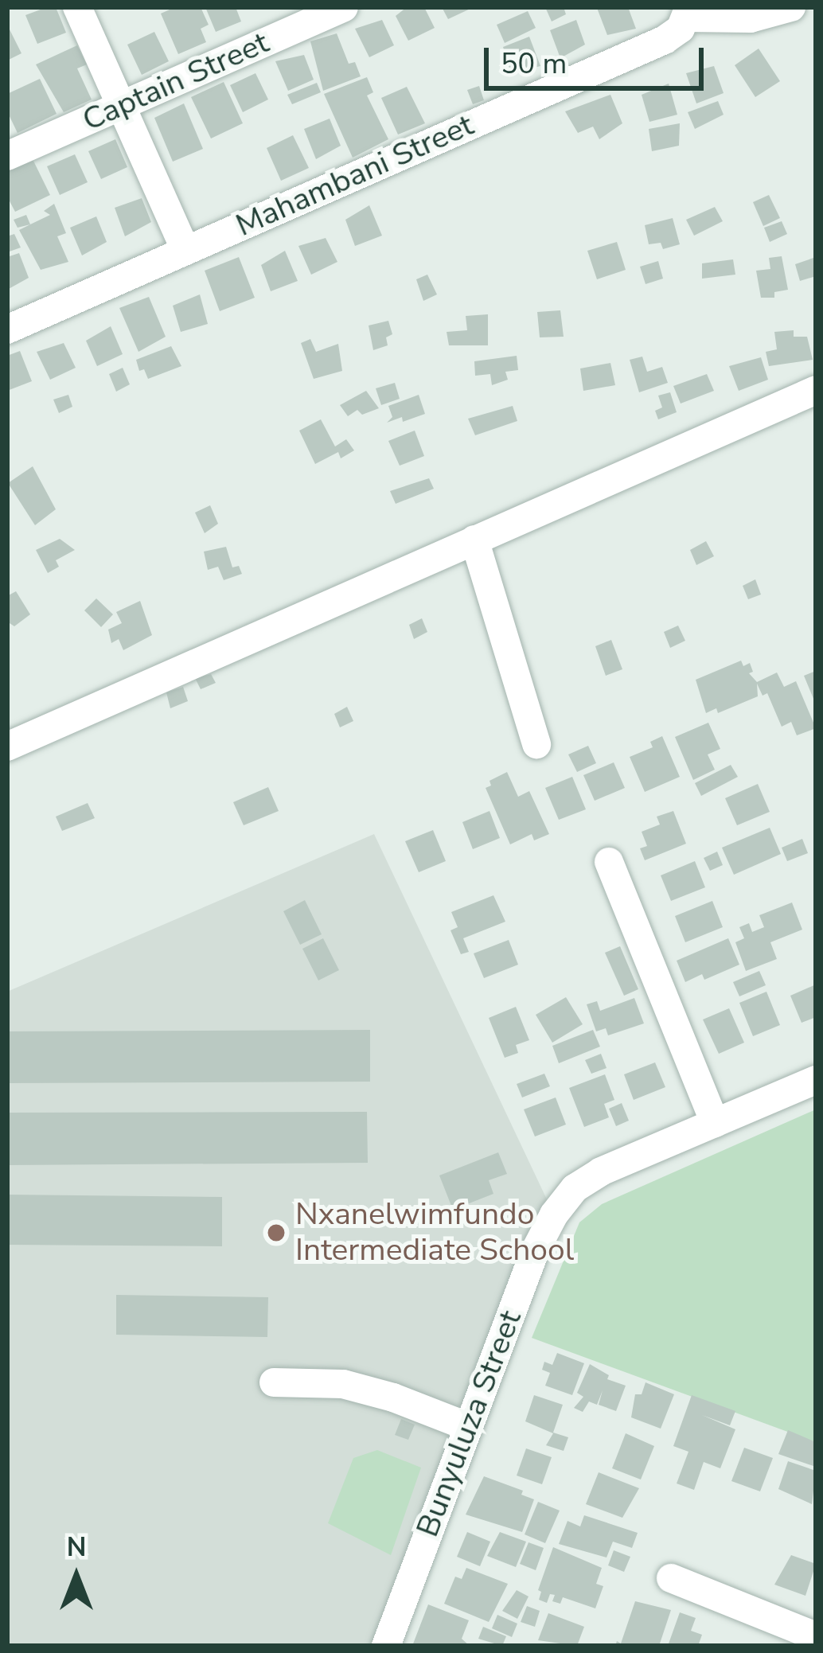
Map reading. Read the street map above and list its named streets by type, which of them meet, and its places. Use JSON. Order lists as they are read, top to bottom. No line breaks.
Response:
{"streets":{"street":["Captain Street","Mahambani Street","Bunyuluza Street"]},"places":["Nxanelwimfundo Intermediate School"],"scale_bar":"50 m","north":"top"}
